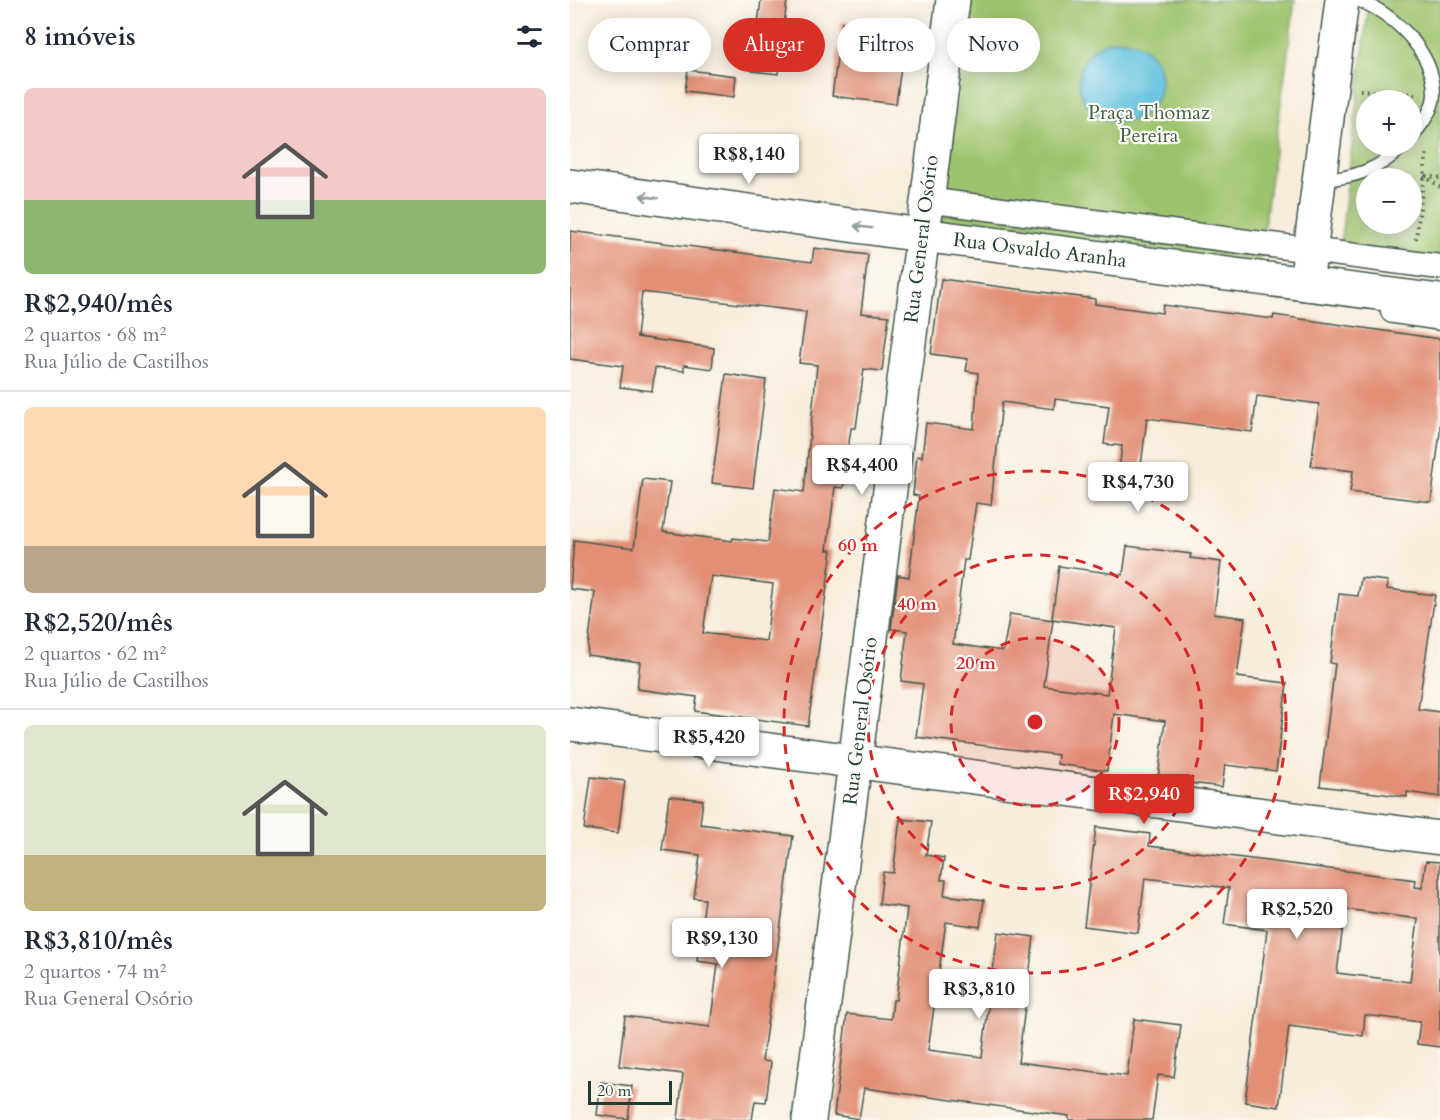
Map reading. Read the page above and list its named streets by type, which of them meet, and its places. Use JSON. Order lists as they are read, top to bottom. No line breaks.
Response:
{"streets":{"main road":["Rua General Osório","Rua Osvaldo Aranha"]},"crossings":[["Rua General Osório","Rua Osvaldo Aranha"]],"one_way":["Rua Osvaldo Aranha"],"parks":["Praça Thomaz Pereira"],"scale_bar":"20 m","page":{"heading":"8 imóveis","chip":["Comprar","Alugar","Filtros","Novo"],"list":[{"name":"R$2,940/mês","note":"2 quartos · 68 m² · Rua Júlio de Castilhos"},{"name":"R$2,520/mês","note":"2 quartos · 62 m² · Rua Júlio de Castilhos"},{"name":"R$3,810/mês","note":"2 quartos · 74 m² · Rua General Osório"}],"map_buttons":["+","−"],"price":["R$8,140","R$4,400","R$4,730","R$5,420","R$2,940","R$2,520","R$9,130","R$3,810"],"scale":"20 m"},"rings":["60 m","40 m","20 m"]}
